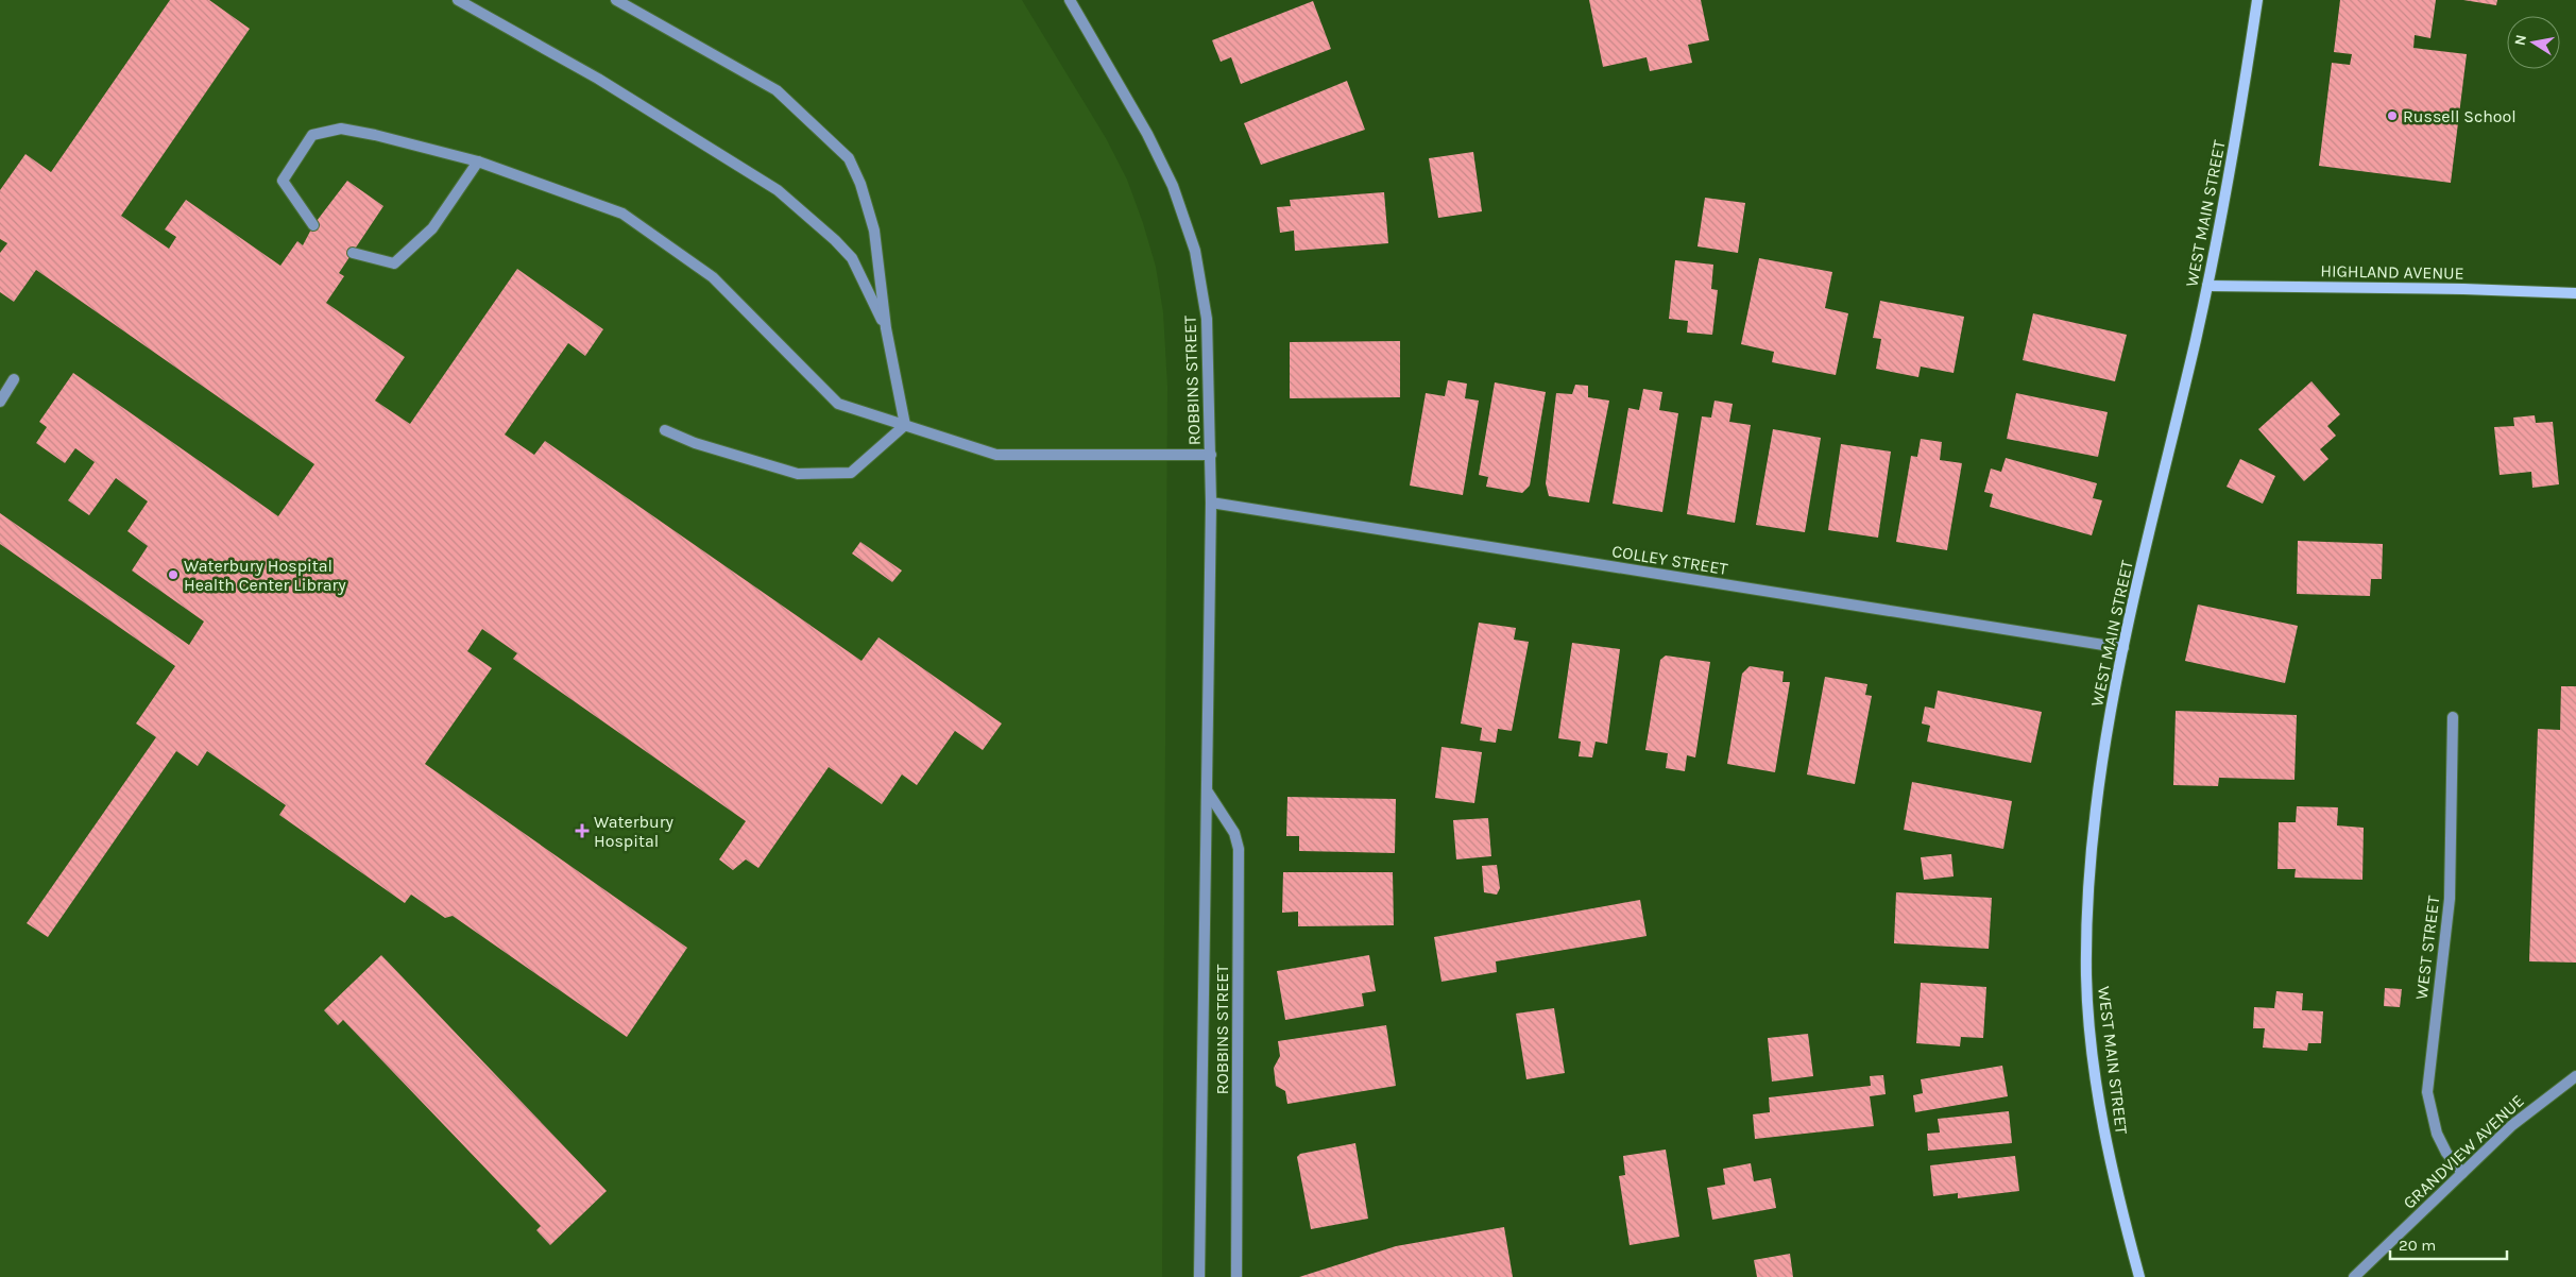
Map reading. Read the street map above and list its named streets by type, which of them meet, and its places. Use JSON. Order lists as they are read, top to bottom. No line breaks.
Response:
{"streets":{"main road":["WEST MAIN STREET","HIGHLAND AVENUE"],"street":["ROBBINS STREET","COLLEY STREET","WEST STREET","GRANDVIEW AVENUE"]},"crossings":[["WEST MAIN STREET","HIGHLAND AVENUE"],["WEST MAIN STREET","COLLEY STREET"],["ROBBINS STREET","COLLEY STREET"],["WEST STREET","GRANDVIEW AVENUE"]],"places":{"other":["Russell School","Waterbury Hospital Health Center Library"],"health":["Waterbury Hospital"]},"scale_bar":"20 m","north":"left"}
